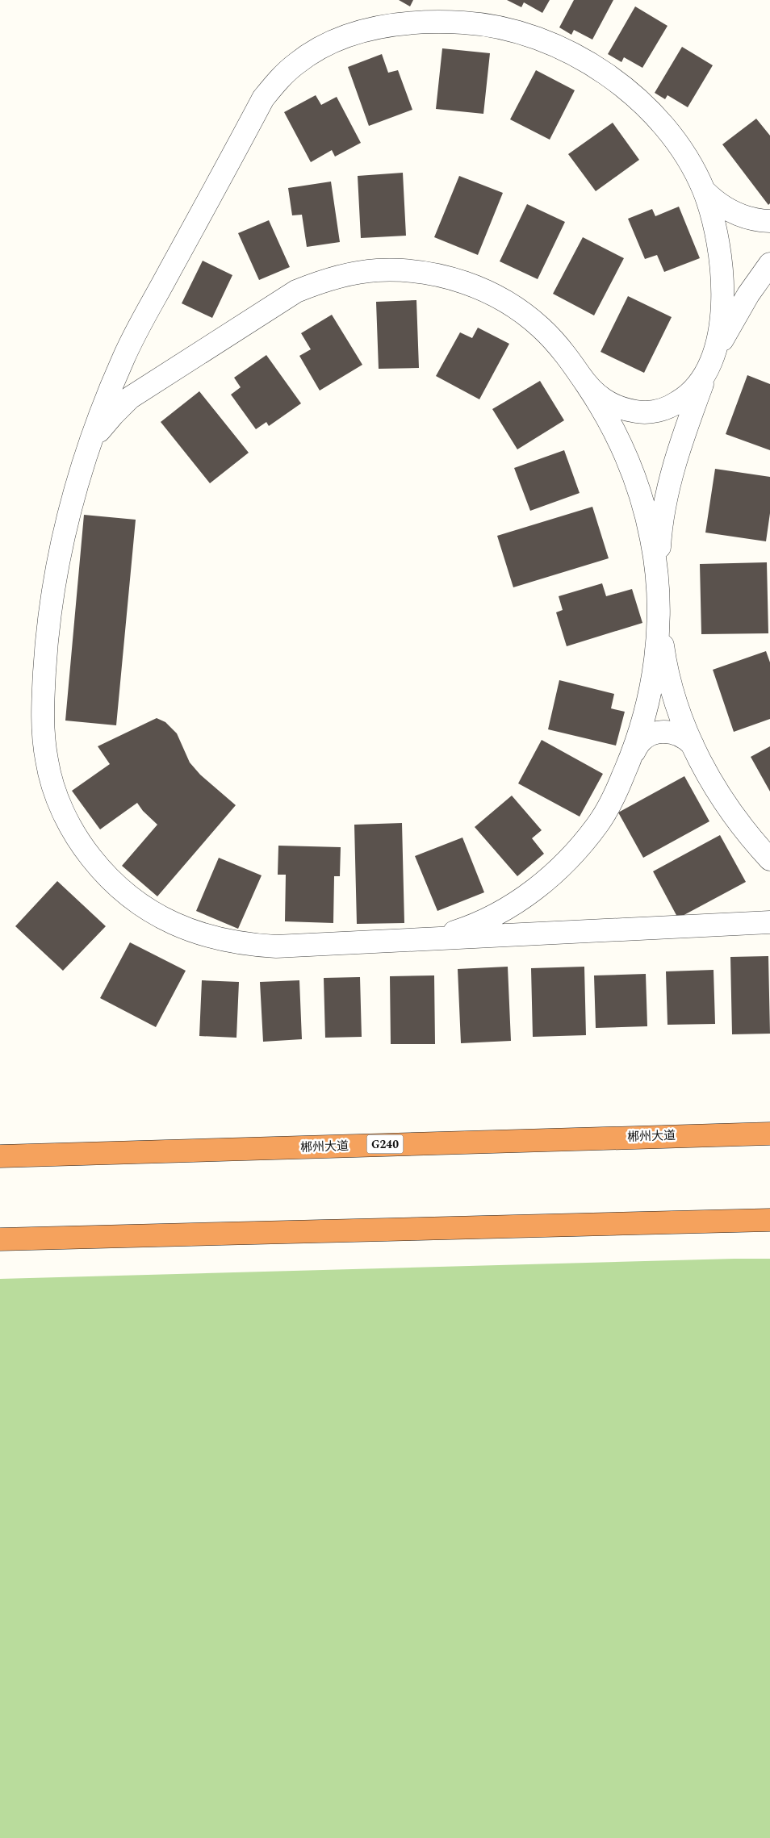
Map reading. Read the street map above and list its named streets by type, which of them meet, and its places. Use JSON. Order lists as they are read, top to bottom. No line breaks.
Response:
{"streets":{"highway":["郴州大道","G240"]}}
